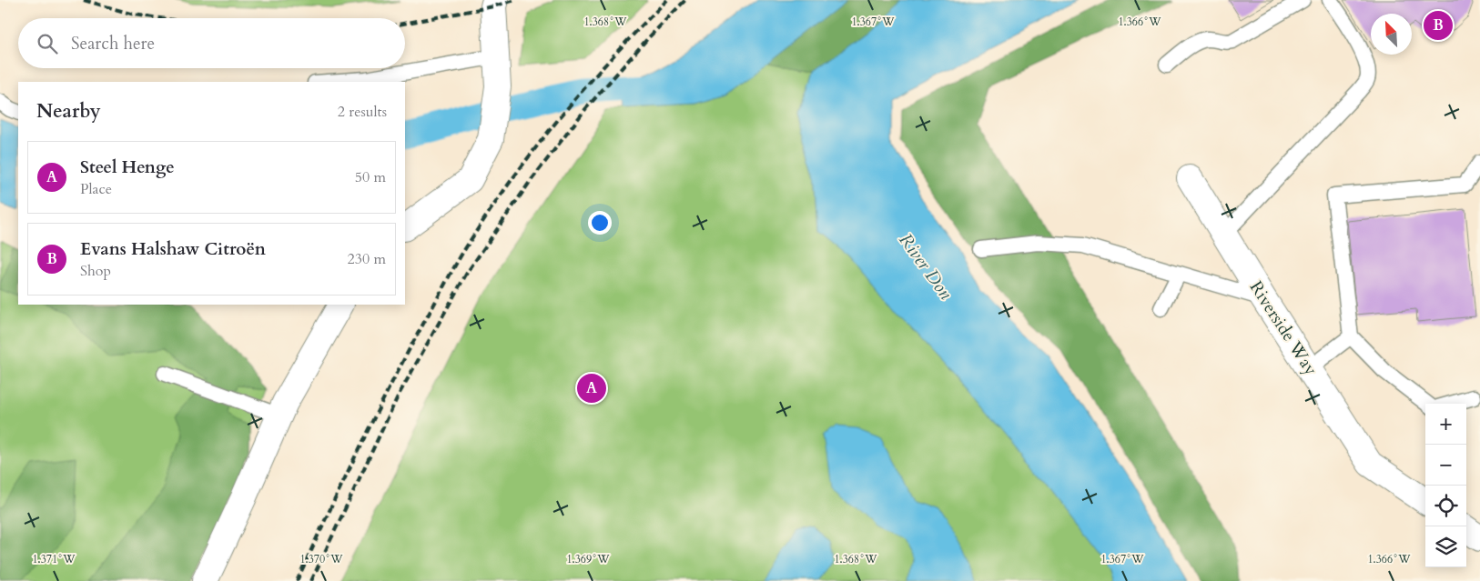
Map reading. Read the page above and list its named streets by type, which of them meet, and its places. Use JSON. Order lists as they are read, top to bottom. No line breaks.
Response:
{"streets":{"street":["Riverside Way"]},"water":["River Don"],"north":"top left","page":{"pins":["B","A"],"search":"Search here","heading":["Nearby","2 results"],"list":[{"mark":"A","name":"Steel Henge","note":"Place","value":"50 m"},{"mark":"B","name":"Evans Halshaw Citroën","note":"Shop","value":"230 m"}],"map_buttons":["+","−"]},"coordinates":["1.368°W","1.367°W","1.366°W","1.371°W","1.370°W","1.369°W"]}
